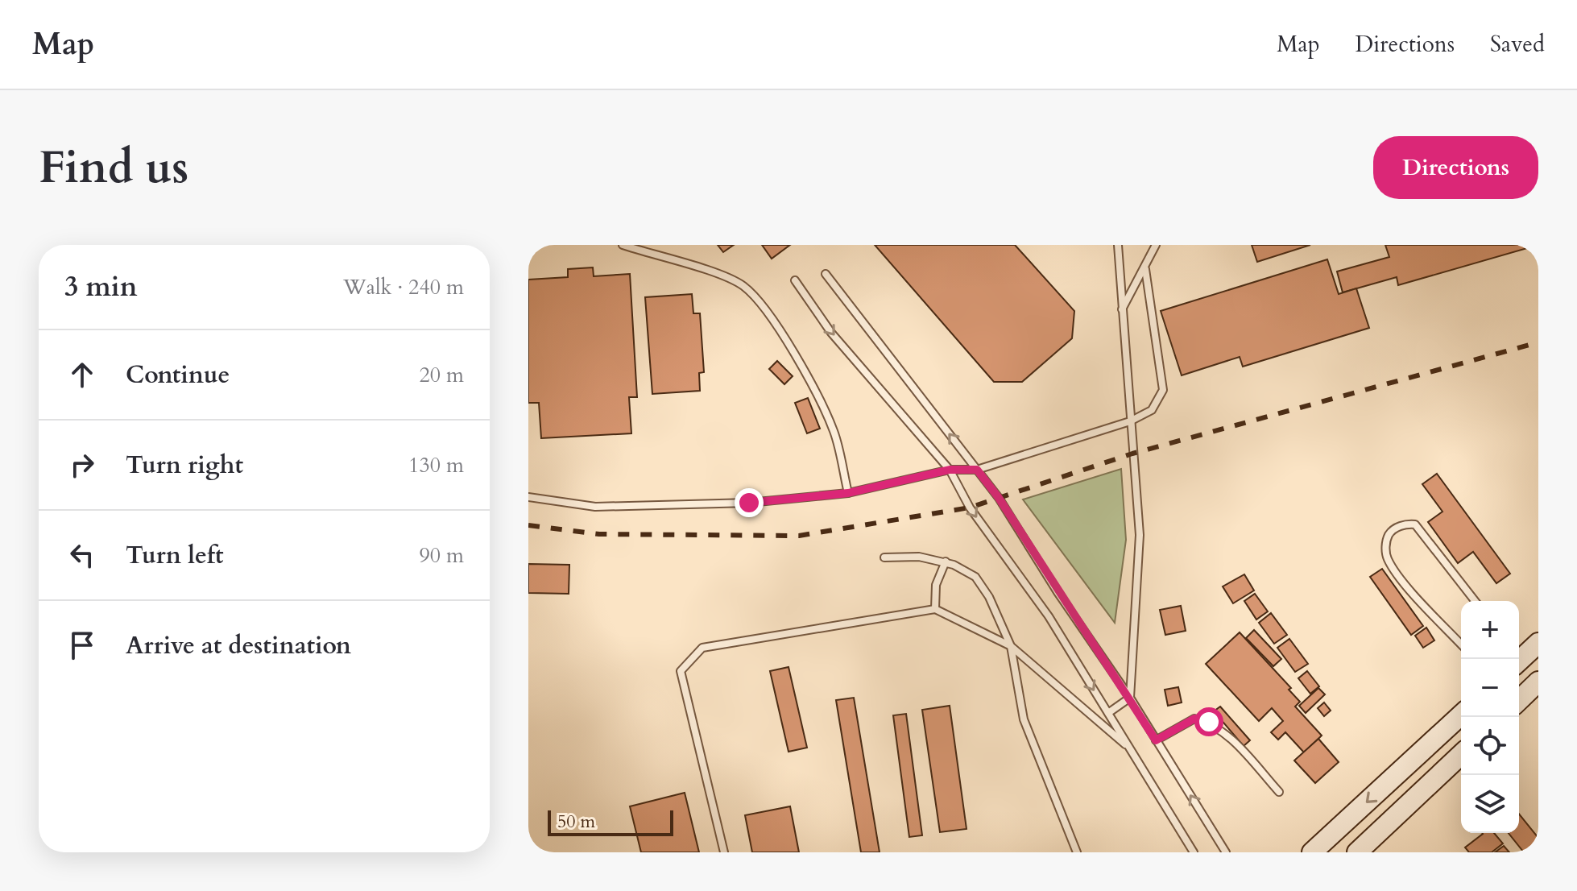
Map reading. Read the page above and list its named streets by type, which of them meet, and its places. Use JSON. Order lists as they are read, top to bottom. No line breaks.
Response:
{"scale_bar":"50 m","page":{"header":"Map","nav":["Map","Directions","Saved"],"buttons":"Directions","title":"Find us","heading":["3 min","Walk · 240 m"],"list":[["Continue","20 m"],["Turn right","130 m"],["Turn left","90 m"],"Arrive at destination"],"map_buttons":["+","−"],"scale":"50 m"}}
